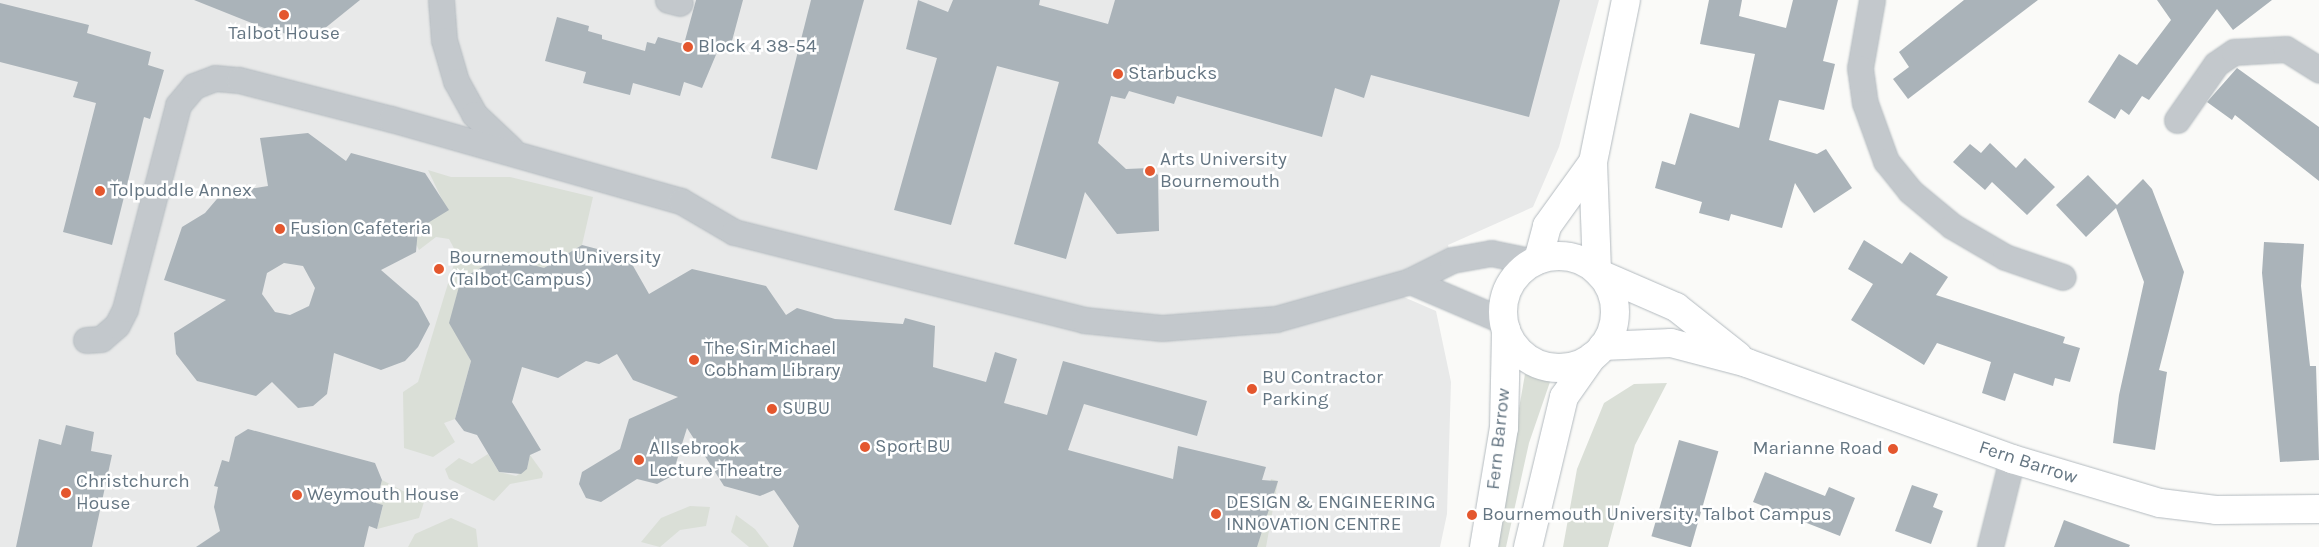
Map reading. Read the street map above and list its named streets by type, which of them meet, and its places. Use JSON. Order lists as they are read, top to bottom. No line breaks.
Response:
{"streets":{"street":["Fern Barrow"]},"places":["Talbot House","Block 4 38-54","Starbucks","Arts University Bournemouth","Tolpuddle Annex","Fusion Cafeteria","Bournemouth University (Talbot Campus)","The Sir Michael Cobham Library","BU Contractor Parking","SUBU","Sport BU","Marianne Road","Allsebrook Lecture Theatre","Christchurch House","Weymouth House","DESIGN & ENGINEERING INNOVATION CENTRE","Bournemouth University, Talbot Campus"]}
